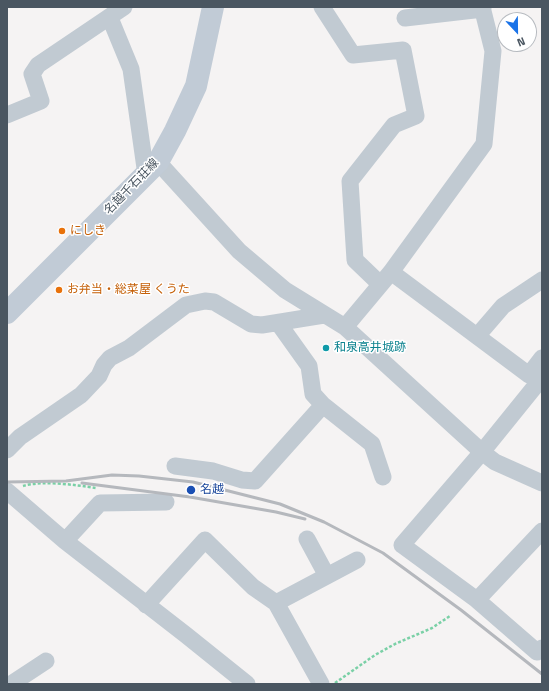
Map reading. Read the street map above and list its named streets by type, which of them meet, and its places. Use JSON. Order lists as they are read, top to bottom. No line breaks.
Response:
{"streets":{"street":["名越千石荘線"]},"places":["にしき","お弁当・総菜屋 くうた","和泉高井城跡","名越"],"north":"bottom"}
